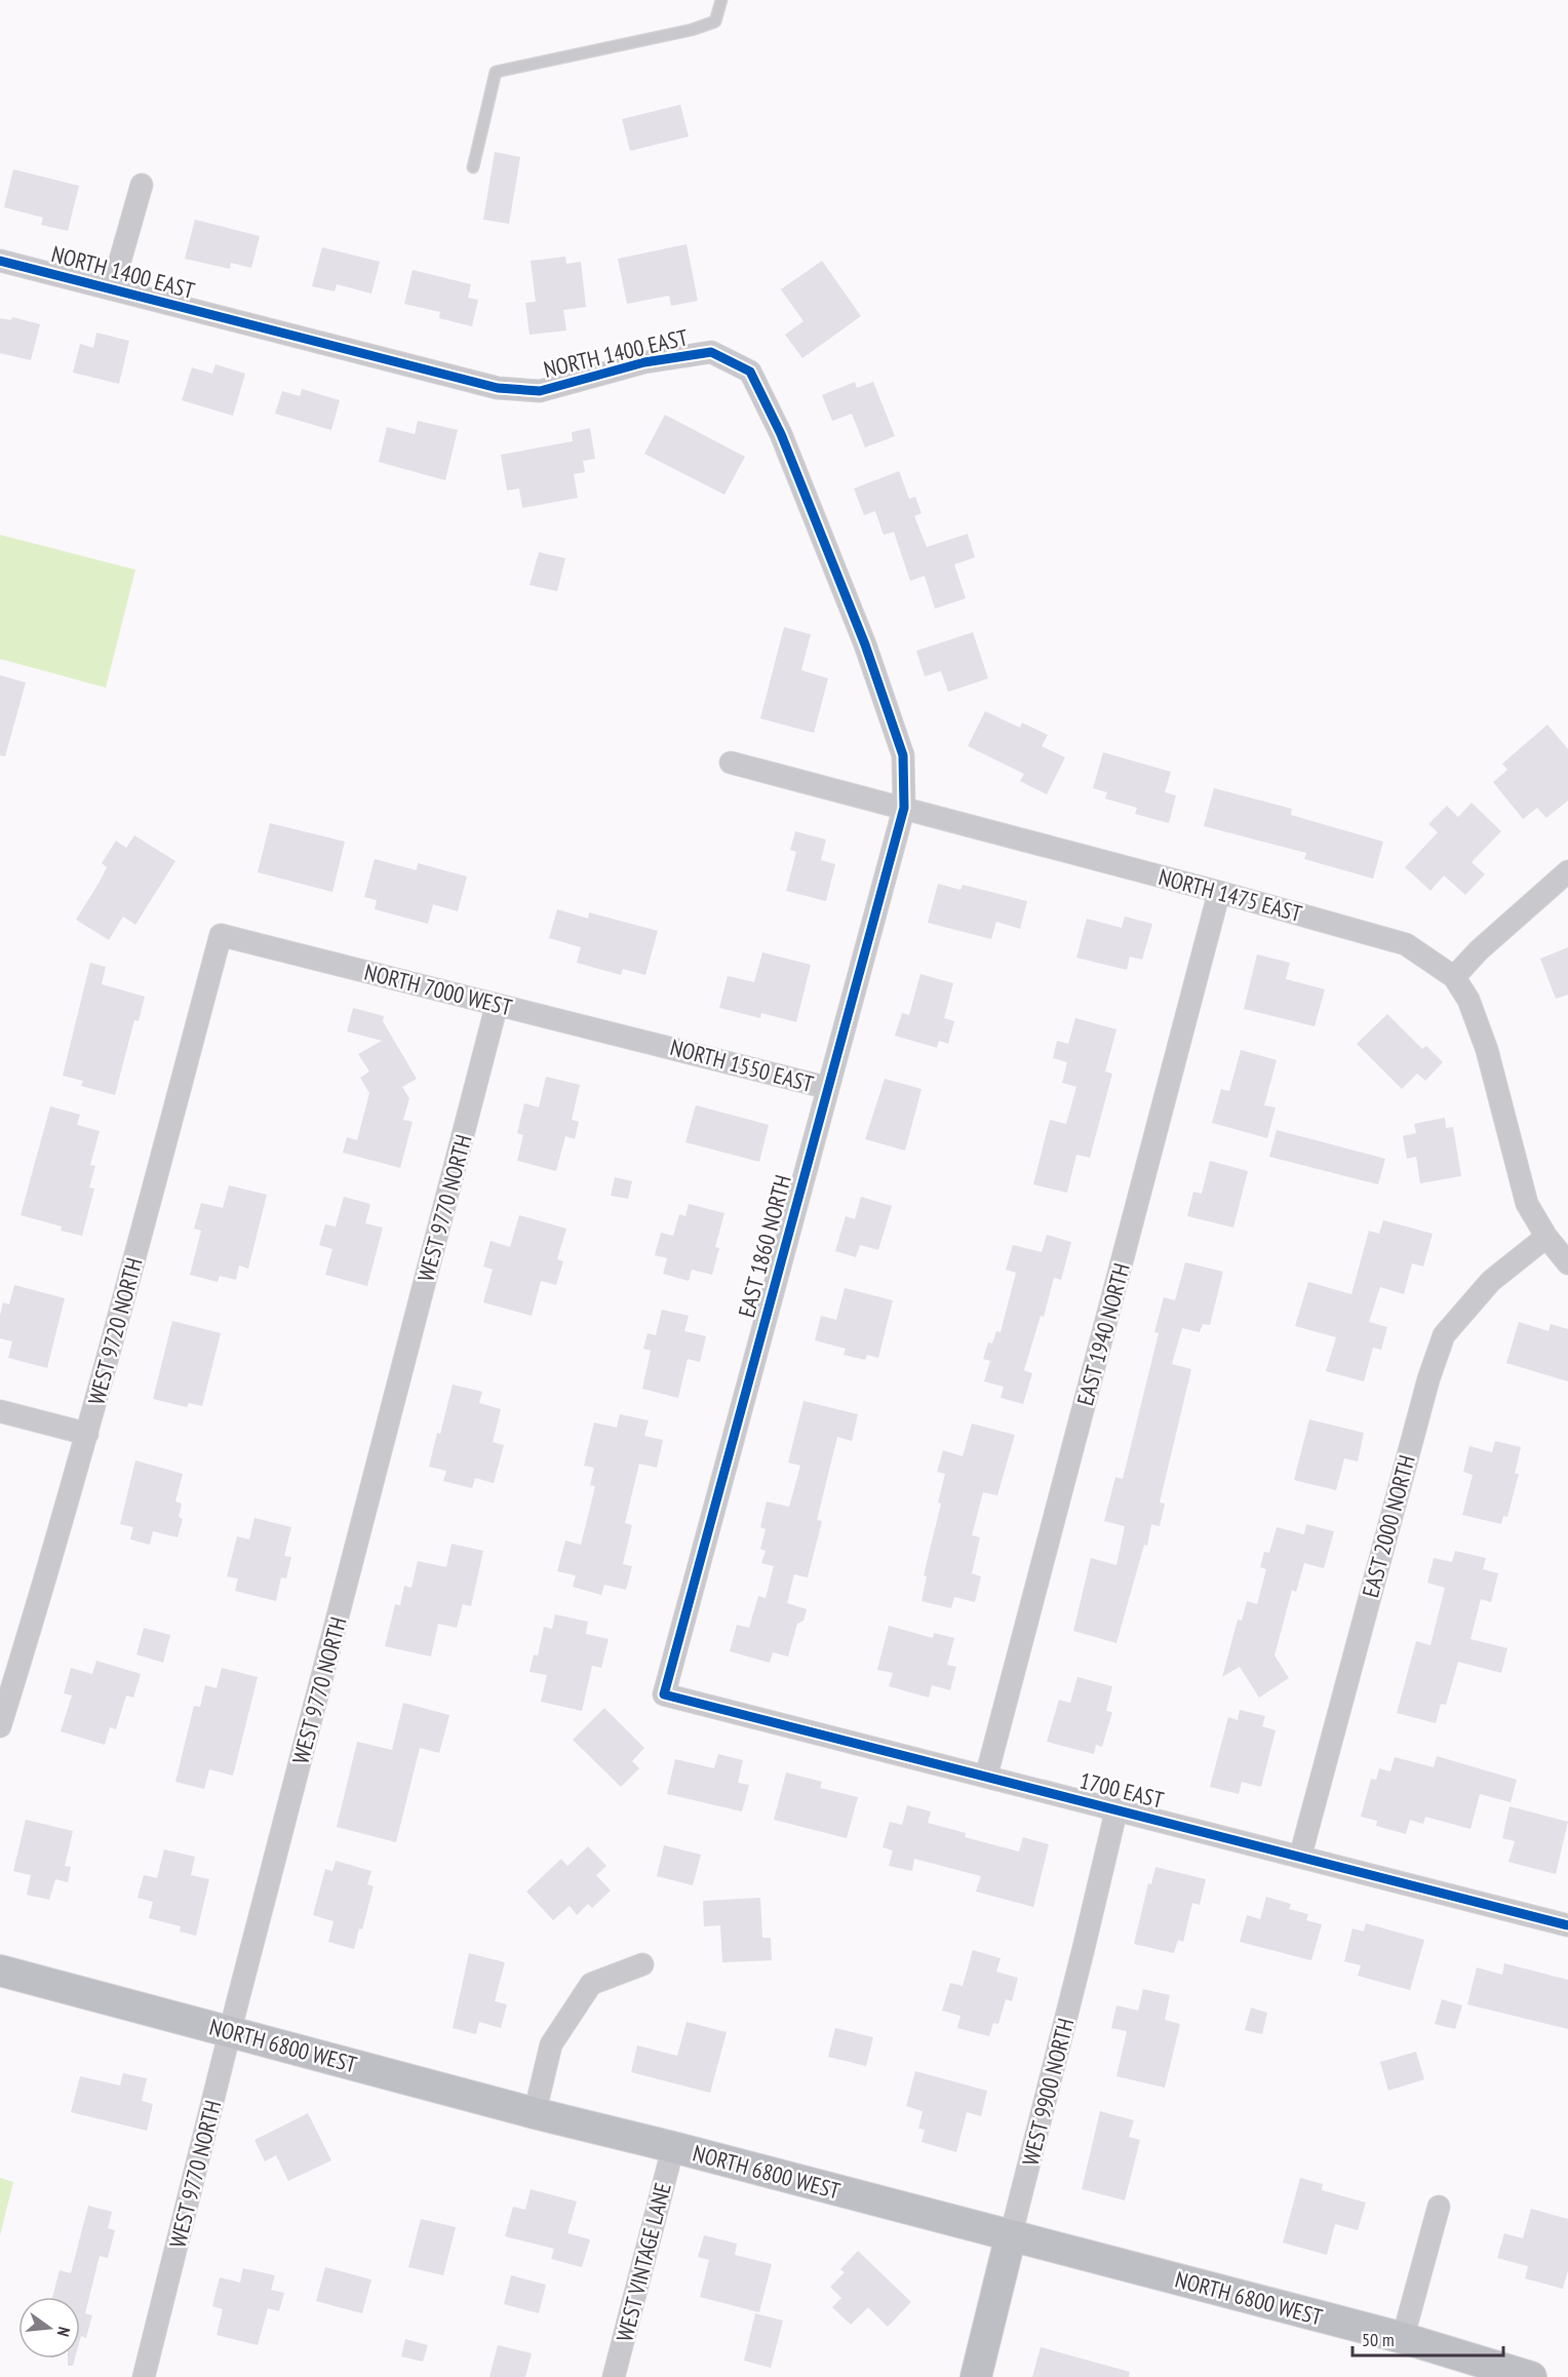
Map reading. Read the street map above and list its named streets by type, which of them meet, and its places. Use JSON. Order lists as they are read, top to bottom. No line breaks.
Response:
{"streets":{"street":["NORTH 1400 EAST","NORTH 1475 EAST","NORTH 7000 WEST","NORTH 1550 EAST","WEST 9770 NORTH","EAST 1860 NORTH","WEST 9720 NORTH","EAST 1940 NORTH","EAST 2000 NORTH","1700 EAST","NORTH 6800 WEST","WEST 9900 NORTH","WEST VINTAGE LANE"]},"crossings":[["NORTH 1400 EAST","NORTH 1475 EAST"],["NORTH 1400 EAST","EAST 1860 NORTH"],["NORTH 1475 EAST","EAST 1860 NORTH"],["NORTH 1475 EAST","EAST 1940 NORTH"],["NORTH 1475 EAST","EAST 2000 NORTH"],["NORTH 7000 WEST","NORTH 1550 EAST"],["NORTH 7000 WEST","WEST 9770 NORTH"],["NORTH 7000 WEST","WEST 9720 NORTH"],["NORTH 1550 EAST","EAST 1860 NORTH"],["WEST 9770 NORTH","NORTH 6800 WEST"],["EAST 1860 NORTH","1700 EAST"],["EAST 1940 NORTH","1700 EAST"],["EAST 2000 NORTH","1700 EAST"],["1700 EAST","WEST 9900 NORTH"],["NORTH 6800 WEST","WEST 9900 NORTH"],["NORTH 6800 WEST","WEST VINTAGE LANE"]],"scale_bar":"50 m","north":"right"}
